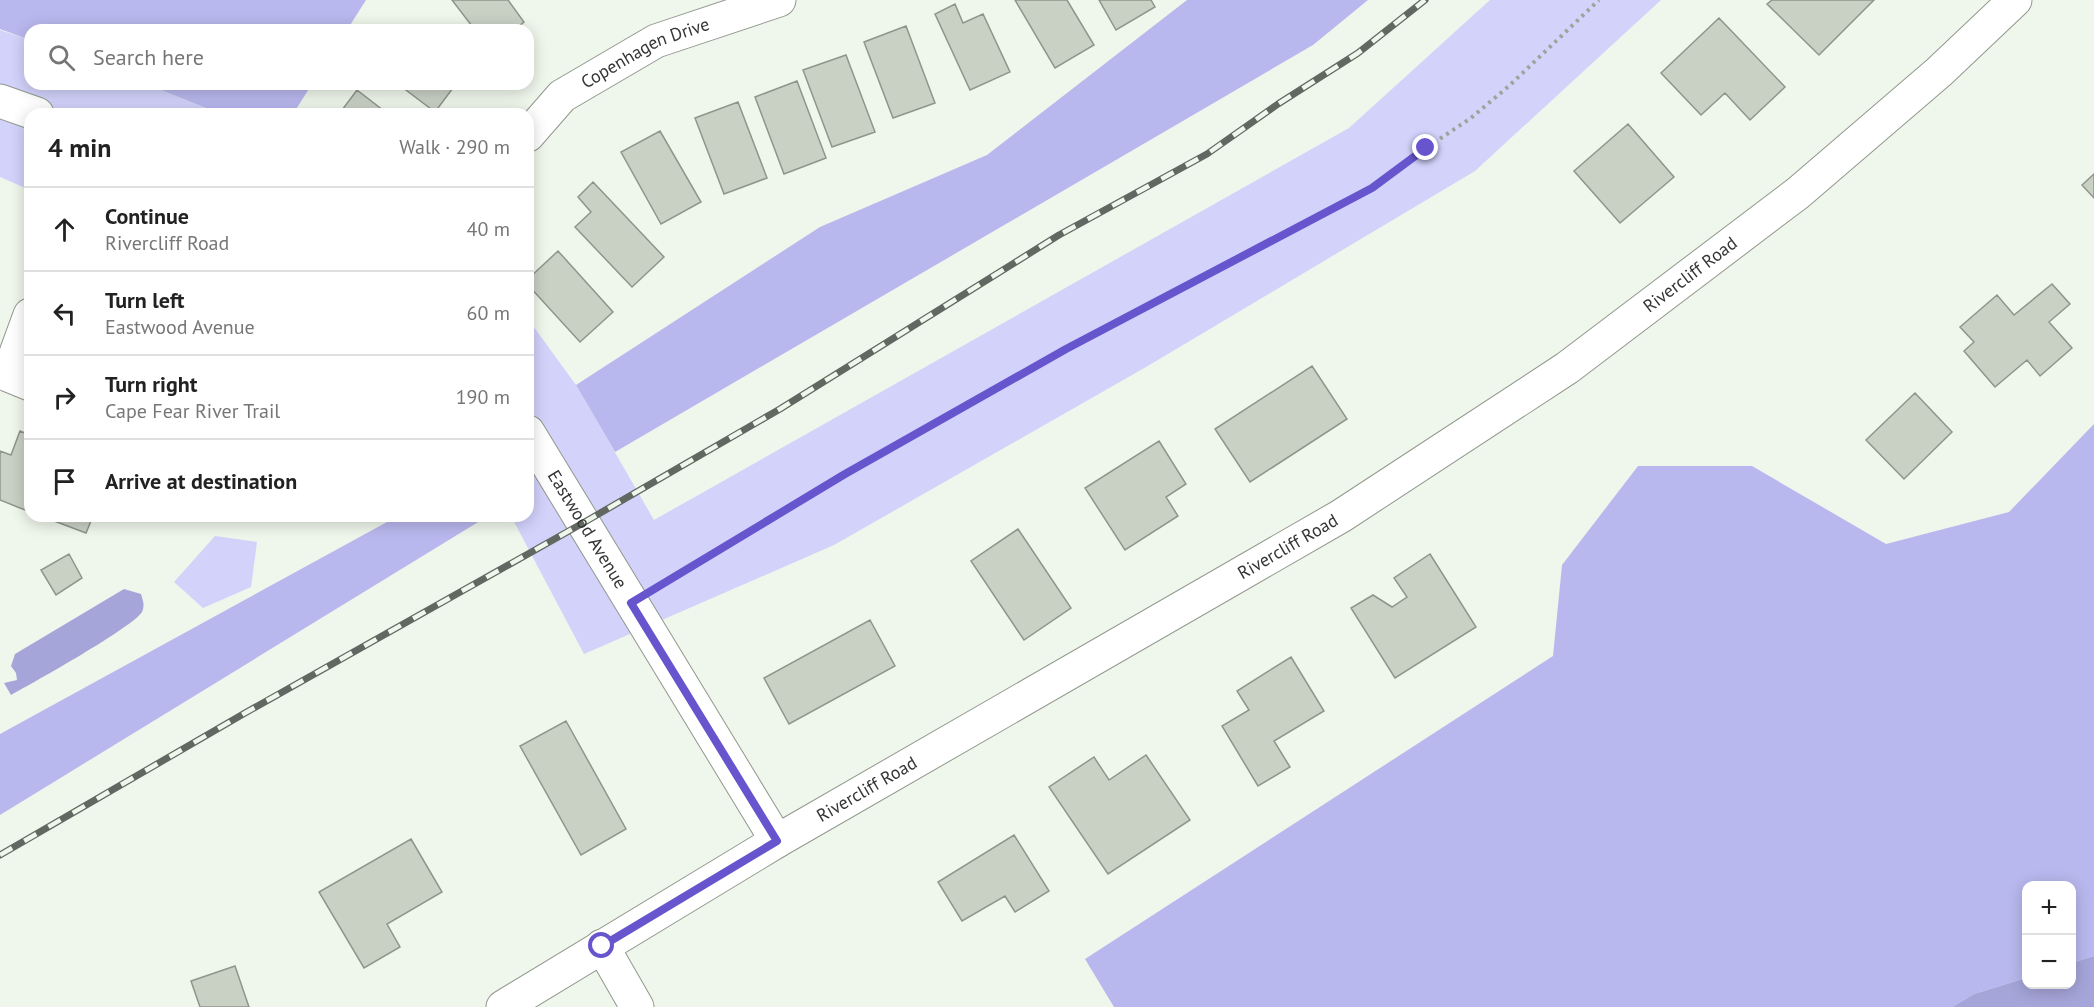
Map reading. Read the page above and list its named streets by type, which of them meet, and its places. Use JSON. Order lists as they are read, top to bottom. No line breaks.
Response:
{"streets":{"street":["Copenhagen Drive","Rivercliff Road","Eastwood Avenue"]},"crossings":[["Rivercliff Road","Eastwood Avenue"]],"page":{"search":"Search here","heading":["4 min","Walk · 290 m"],"list":[["Continue","Rivercliff Road","40 m"],["Turn left","Eastwood Avenue","60 m"],["Turn right","Cape Fear River Trail","190 m"],"Arrive at destination"],"map_buttons":["+","−"]}}
